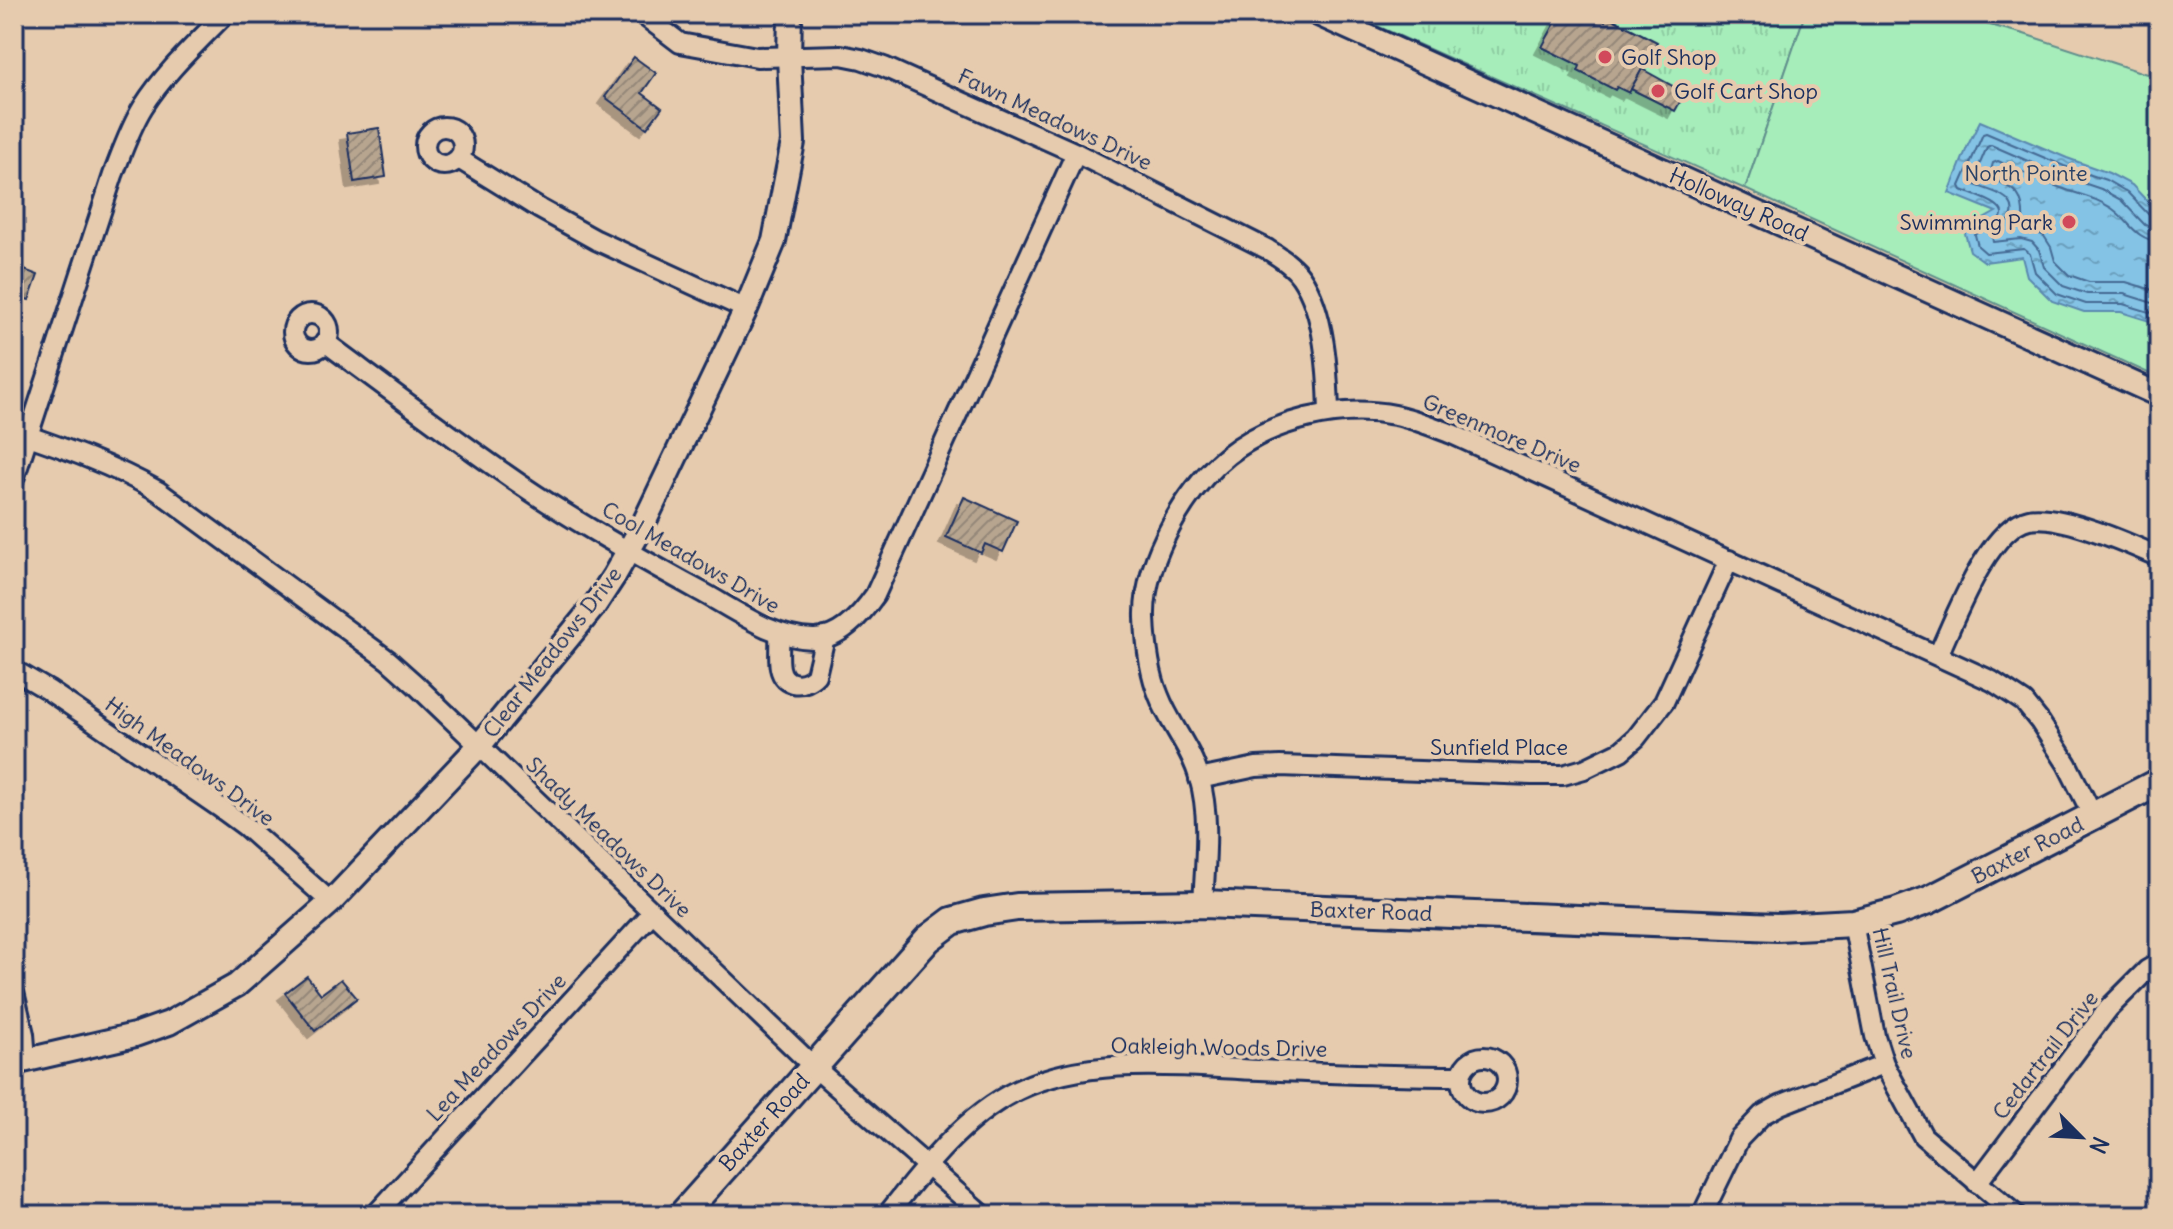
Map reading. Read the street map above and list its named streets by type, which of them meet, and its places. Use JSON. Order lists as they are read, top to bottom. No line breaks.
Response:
{"streets":{"main road":["Baxter Road"],"street":["Fawn Meadows Drive","Holloway Road","Greenmore Drive","Cool Meadows Drive","Clear Meadows Drive","Sunfield Place","High Meadows Drive","Shady Meadows Drive","Hill Trail Drive","Lea Meadows Drive","Oakleigh Woods Drive","Cedartrail Drive"]},"crossings":[["Fawn Meadows Drive","Greenmore Drive"],["Fawn Meadows Drive","Clear Meadows Drive"],["Greenmore Drive","Sunfield Place"],["Greenmore Drive","Baxter Road"],["Cool Meadows Drive","Clear Meadows Drive"],["Clear Meadows Drive","High Meadows Drive"],["Clear Meadows Drive","Shady Meadows Drive"],["Shady Meadows Drive","Baxter Road"],["Shady Meadows Drive","Lea Meadows Drive"],["Shady Meadows Drive","Oakleigh Woods Drive"],["Baxter Road","Hill Trail Drive"],["Hill Trail Drive","Cedartrail Drive"]],"parks":["North Pointe"],"places":["Golf Shop","Golf Cart Shop","Swimming Park"],"north":"bottom right"}
